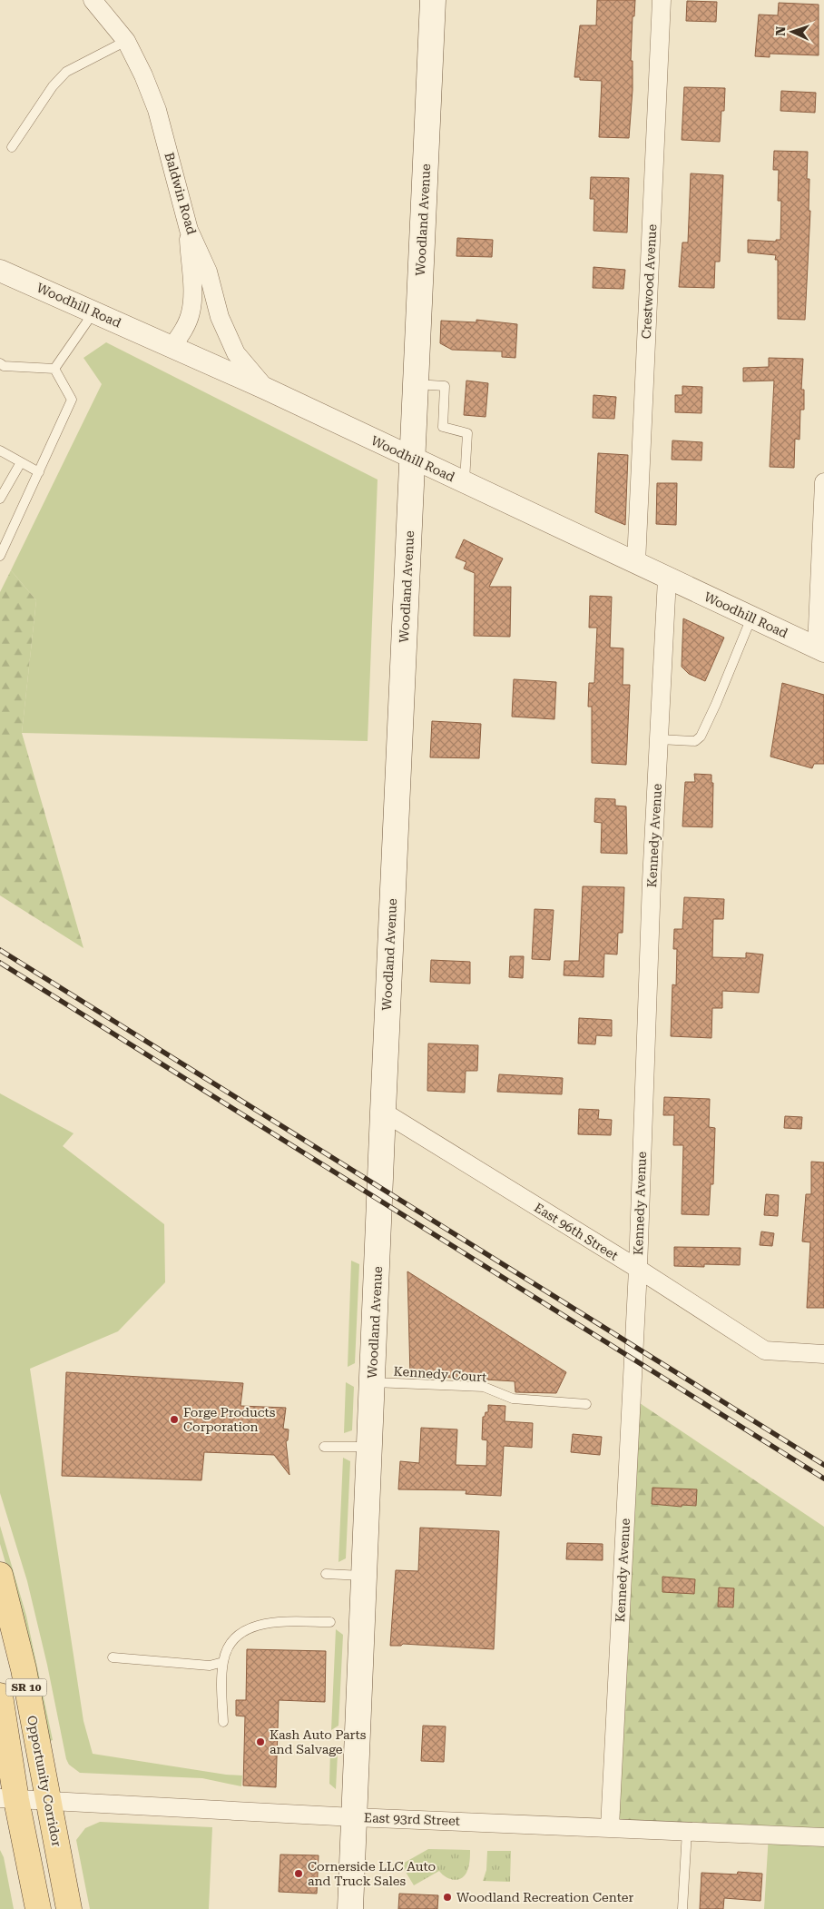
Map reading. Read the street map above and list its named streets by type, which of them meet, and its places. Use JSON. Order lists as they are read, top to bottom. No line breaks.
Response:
{"streets":{"main road":["Woodland Avenue","SR 10","Opportunity Corridor"],"street":["Baldwin Road","Crestwood Avenue","Woodhill Road","Kennedy Avenue","East 96th Street","East 93rd Street"],"lane":["Kennedy Court"]},"crossings":[["Baldwin Road","Woodhill Road"],["Woodland Avenue","Woodhill Road"],["Woodland Avenue","East 96th Street"],["Woodland Avenue","Kennedy Court"],["Woodland Avenue","East 93rd Street"],["Crestwood Avenue","Woodhill Road"],["Woodhill Road","Kennedy Avenue"],["Kennedy Avenue","East 96th Street"],["Kennedy Avenue","East 93rd Street"],["SR 10","East 93rd Street"],["Opportunity Corridor","East 93rd Street"]],"places":["Forge Products Corporation","Kash Auto Parts and Salvage","Cornerside LLC Auto and Truck Sales","Woodland Recreation Center"],"north":"left"}
